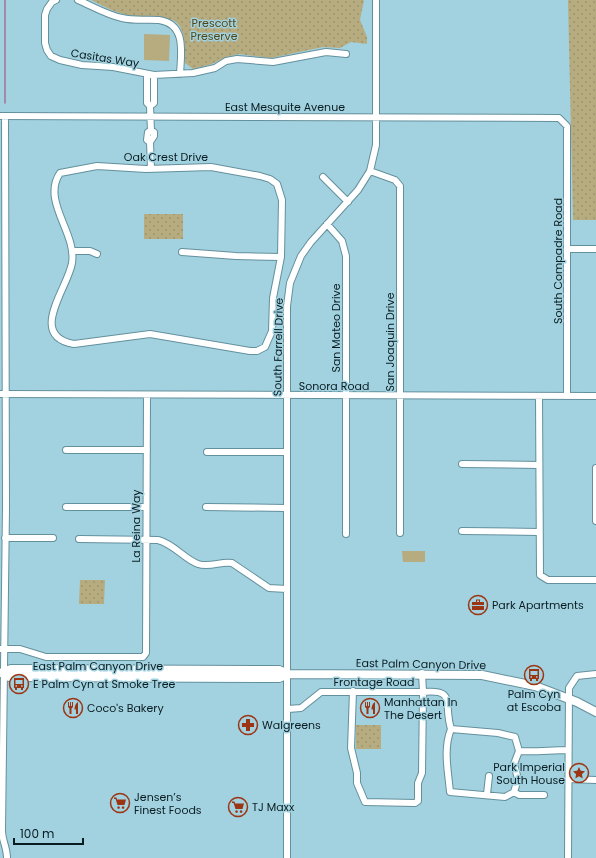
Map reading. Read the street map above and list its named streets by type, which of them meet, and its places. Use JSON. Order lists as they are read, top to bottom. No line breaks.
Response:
{"streets":{"main road":["East Palm Canyon Drive"],"street":["Casitas Way","East Mesquite Avenue","Oak Crest Drive","South Compadre Road","San Mateo Drive","San Joaquin Drive","South Farrell Drive","Sonora Road","La Reina Way","Frontage Road"]},"crossings":[["Casitas Way","East Mesquite Avenue"],["Casitas Way","Oak Crest Drive"],["East Mesquite Avenue","South Compadre Road"],["East Mesquite Avenue","South Farrell Drive"],["South Compadre Road","Sonora Road"],["San Mateo Drive","South Farrell Drive"],["San Mateo Drive","Sonora Road"],["San Joaquin Drive","South Farrell Drive"],["San Joaquin Drive","Sonora Road"],["South Farrell Drive","Sonora Road"],["South Farrell Drive","East Palm Canyon Drive"],["South Farrell Drive","Frontage Road"],["Sonora Road","La Reina Way"],["East Palm Canyon Drive","Frontage Road"]],"parks":["Prescott Preserve"],"places":{"office":["Park Apartments"],"bus stop":["Palm Cyn at Escoba","E Palm Cyn at Smoke Tree"],"restaurant":["Coco's Bakery","Manhattan In The Desert"],"pharmacy":["Walgreens"],"place":["Park Imperial South House"],"supermarket":["Jensen’s Finest Foods","TJ Maxx"]},"scale_bar":"100 m"}
